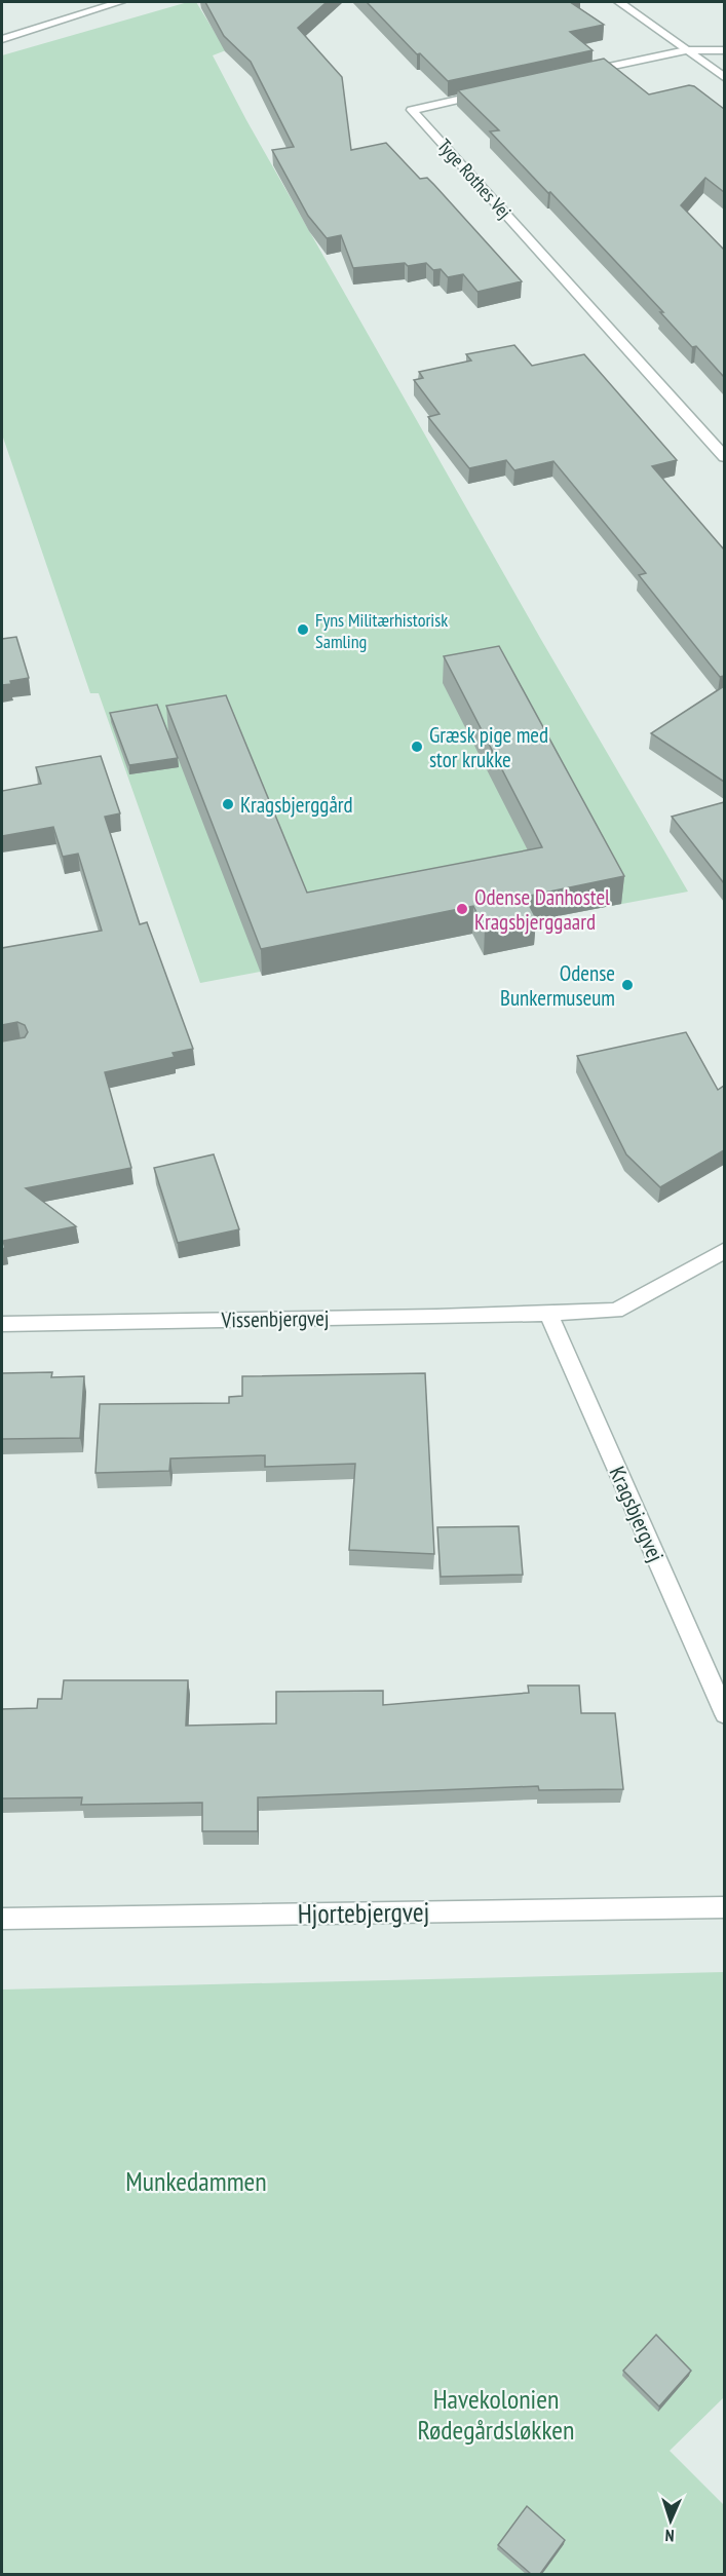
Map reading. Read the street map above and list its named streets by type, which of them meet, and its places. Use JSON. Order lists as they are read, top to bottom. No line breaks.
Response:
{"streets":{"street":["Tyge Rothes Vej","Vissenbjergvej","Kragsbjergvej","Hjortebjergvej"]},"crossings":[["Vissenbjergvej","Kragsbjergvej"]],"parks":["Munkedammen","Havekolonien Rødegårdsløkken"],"places":["Fyns Militærhistorisk Samling","Græsk pige med stor krukke","Kragsbjerggård","Odense Danhostel Kragsbjerggaard","Odense Bunkermuseum"],"north":"bottom"}
